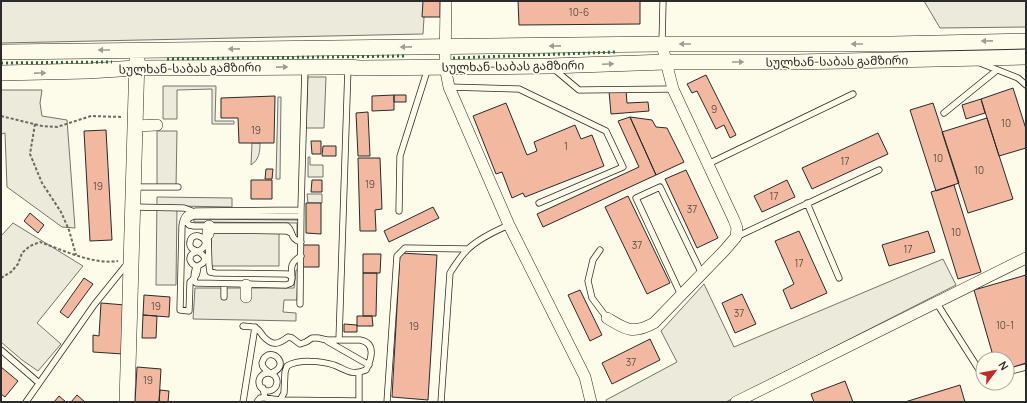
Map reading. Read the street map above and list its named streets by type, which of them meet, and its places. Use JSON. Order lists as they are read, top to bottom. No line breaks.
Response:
{"streets":{"main road":["სულხან-საბას გამზირი"]},"house_numbers":["10-6","9","10","19","1","10","17","10","19","19","17","37","10","37","17","17","19","37","10-1","19","37","19"],"north":"top right"}
